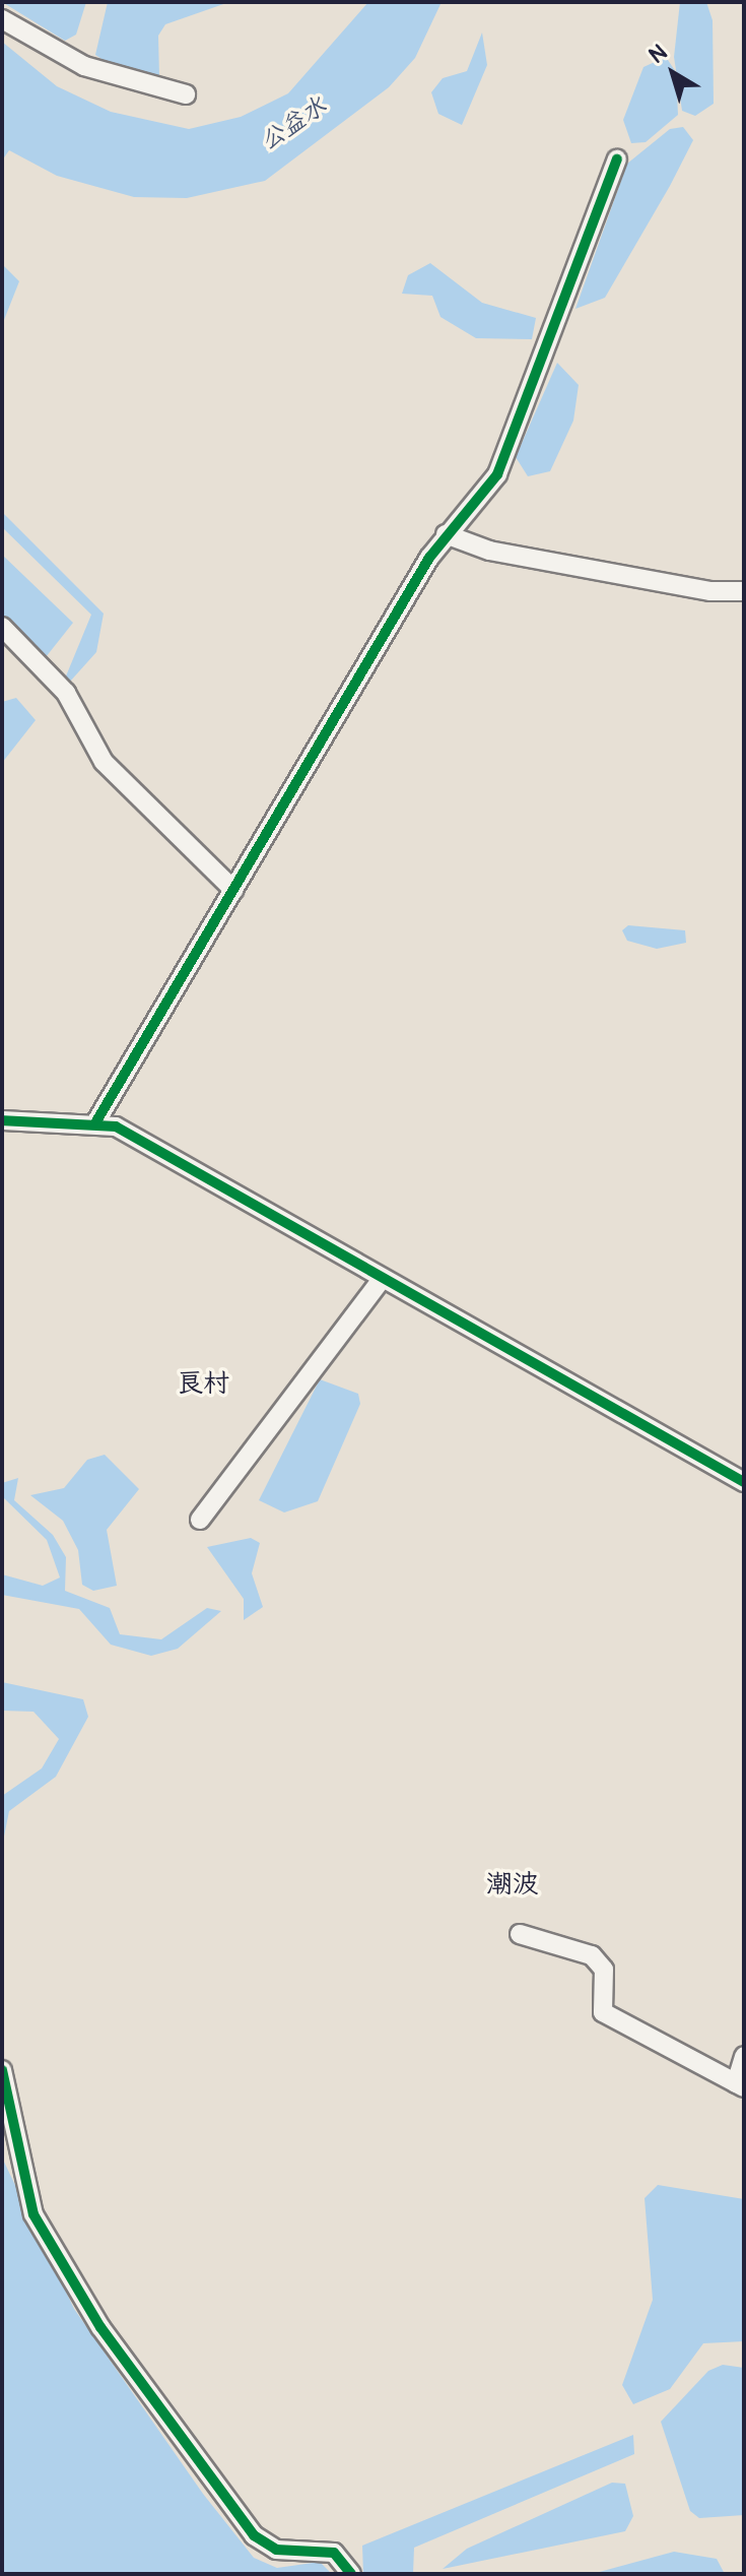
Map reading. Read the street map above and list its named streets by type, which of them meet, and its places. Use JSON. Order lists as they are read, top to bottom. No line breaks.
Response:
{"districts":["良村","潮波"],"water":["公益水"],"north":"top left"}
